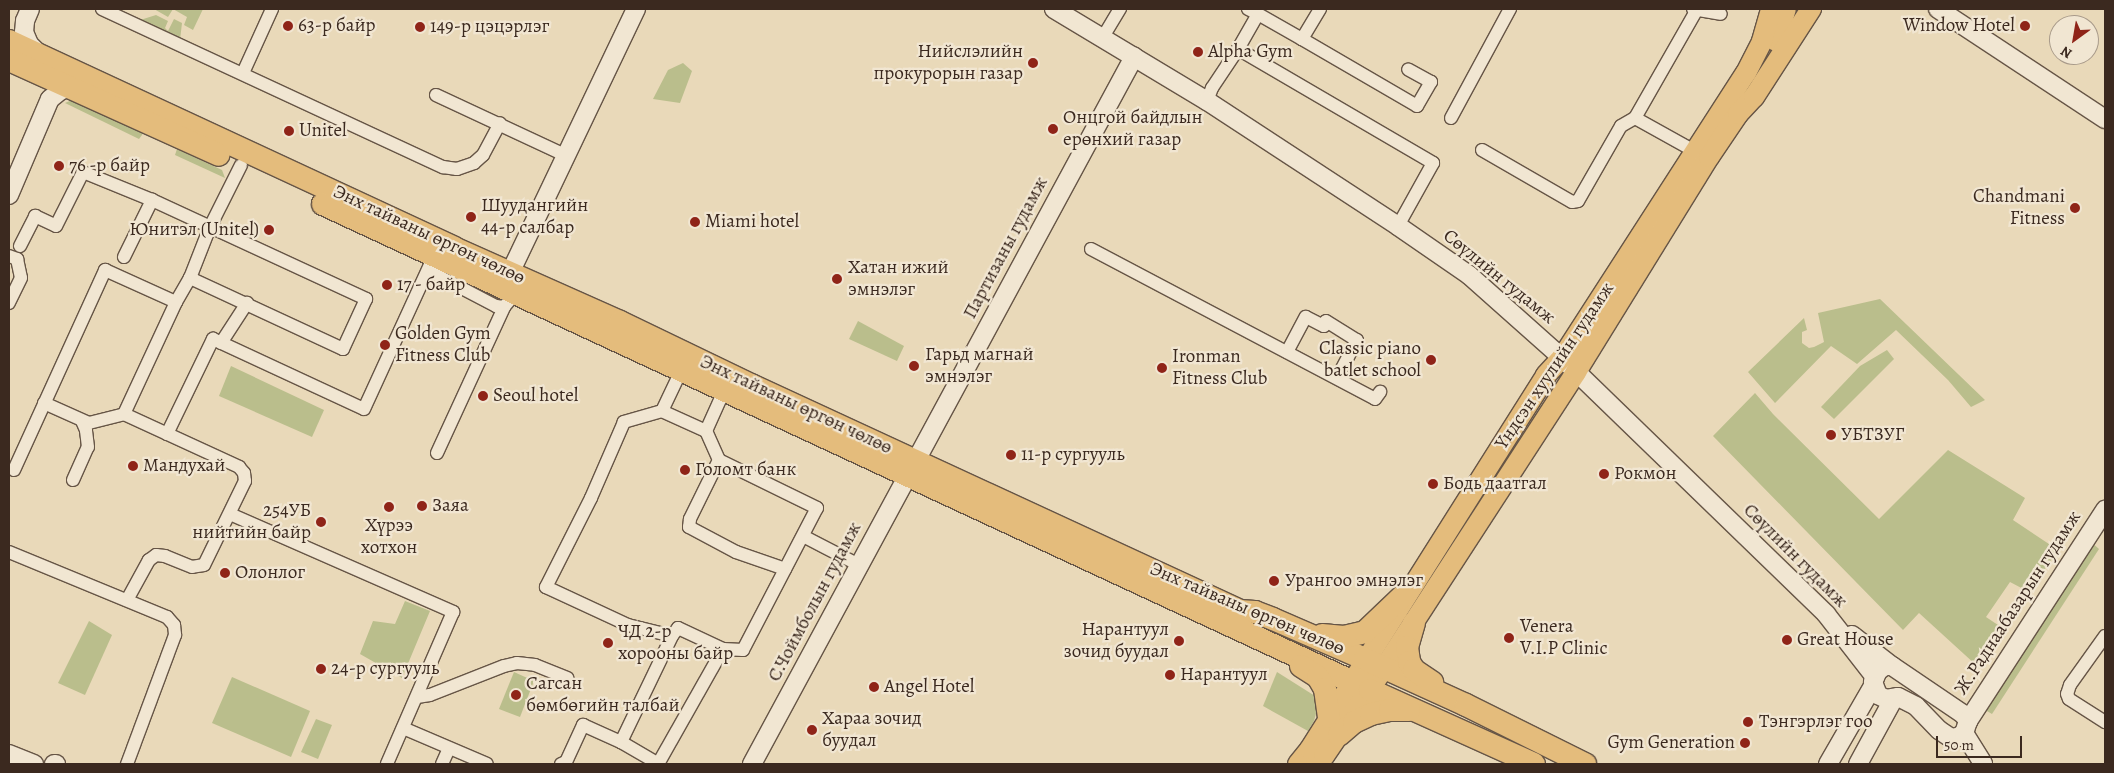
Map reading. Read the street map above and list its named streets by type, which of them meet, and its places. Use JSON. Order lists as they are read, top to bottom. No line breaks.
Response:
{"streets":{"highway":["Энх тайваны өргөн чөлөө"],"main road":["Партизаны гудамж","Сөүлийн гудамж","Үндсэн хуулийн гудамж","С.Чоймболын гудамж","Ж.Раднаабазарын гудамж"]},"crossings":[["Энх тайваны өргөн чөлөө","Партизаны гудамж"],["Энх тайваны өргөн чөлөө","Үндсэн хуулийн гудамж"],["Энх тайваны өргөн чөлөө","С.Чоймболын гудамж"],["Партизаны гудамж","Сөүлийн гудамж"],["Партизаны гудамж","С.Чоймболын гудамж"],["Сөүлийн гудамж","Үндсэн хуулийн гудамж"],["Сөүлийн гудамж","Ж.Раднаабазарын гудамж"]],"places":["63-р байр","Window Hotel","149-р цэцэрлэг","Alpha Gym","Нийслэлийн прокурорын газар","Онцгой байдлын ерөнхий газар","Unitel","76 -р байр","Chandmani Fitness","Шуудангийн 44-р салбар","Miami hotel","Юнитэл (Unitel)","Хатан ижий эмнэлэг","17 - байр","Golden Gym Fitness Club","Classic piano batlet school","Гарьд магнай эмнэлэг","Ironman Fitness Club","Seoul hotel","УБТЗУГ","11-р сургууль","Мандухай","Голомт банк","Рокмон","Бодь даатгал","Заяа","Хүрээ хотхон","254УБ нийтийн байр","Олонлог","Урангоо эмнэлэг","Venera V.I.P Clinic","Great House","Нарантуул зочид буудал","ЧД 2-р хорооны байр","24-р сургууль","Нарантуул","Angel Hotel","Сагсан бөмбөгийн талбай","Тэнгэрлэг гоо","Хараа зочид буудал","Gym Generation"],"scale_bar":"50 m","north":"bottom left"}
